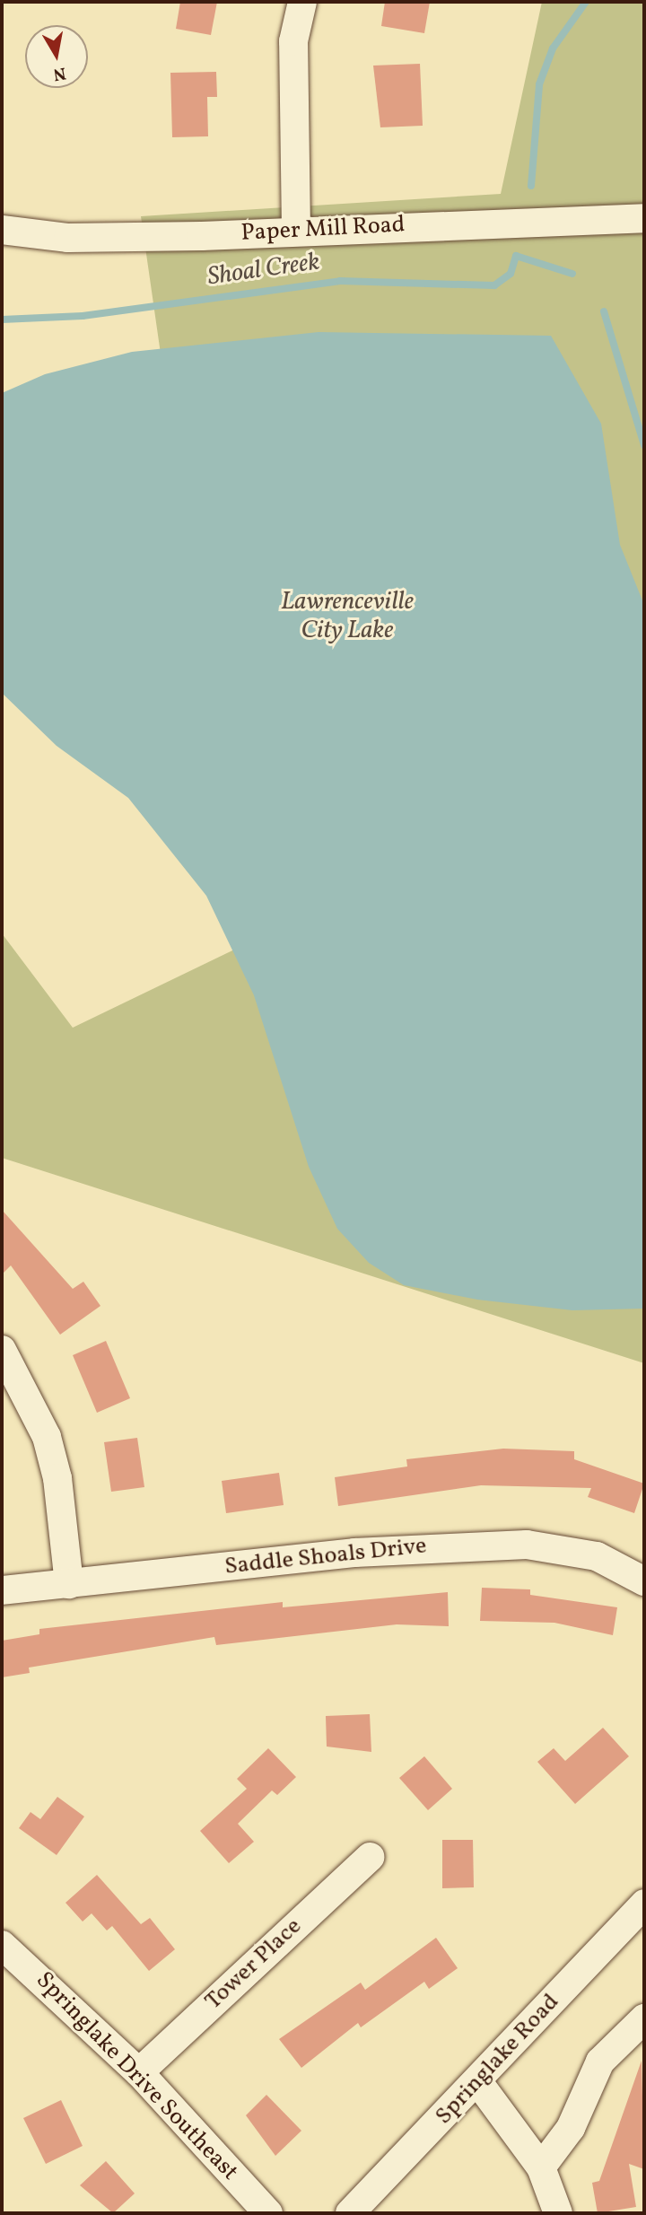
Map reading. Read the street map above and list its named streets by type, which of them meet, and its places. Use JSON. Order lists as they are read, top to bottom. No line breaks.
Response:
{"streets":{"street":["Paper Mill Road","Saddle Shoals Drive","Tower Place","Springlake Road","Springlake Drive Southeast"]},"crossings":[["Tower Place","Springlake Drive Southeast"]],"water":["Shoal Creek","Lawrenceville City Lake"],"north":"bottom"}
